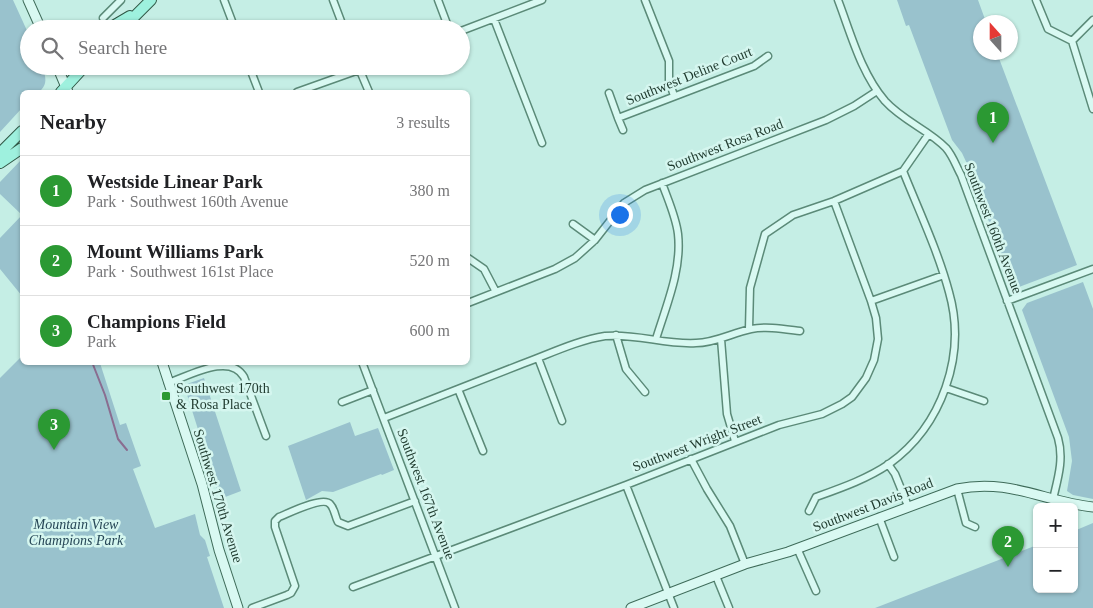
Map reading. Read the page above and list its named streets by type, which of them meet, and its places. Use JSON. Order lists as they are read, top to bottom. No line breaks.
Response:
{"streets":{"street":["Southwest Deline Court","Southwest Rosa Road","Southwest 160th Avenue","Southwest Wright Street","Southwest 167th Avenue","Southwest 170th Avenue","Southwest Davis Road"]},"crossings":[["Southwest Rosa Road","Southwest 160th Avenue"],["Southwest 160th Avenue","Southwest Davis Road"],["Southwest Wright Street","Southwest 167th Avenue"]],"parks":["Mountain View Champions Park"],"places":{"transit":["Southwest 170th & Rosa Place"]},"north":"top","page":{"search":"Search here","heading":["Nearby","3 results"],"pins":["1","3","2"],"list":[{"mark":"1","name":"Westside Linear Park","note":"Park · Southwest 160th Avenue","value":"380 m"},{"mark":"2","name":"Mount Williams Park","note":"Park · Southwest 161st Place","value":"520 m"},{"mark":"3","name":"Champions Field","note":"Park","value":"600 m"}],"map_buttons":["+","−"]}}
